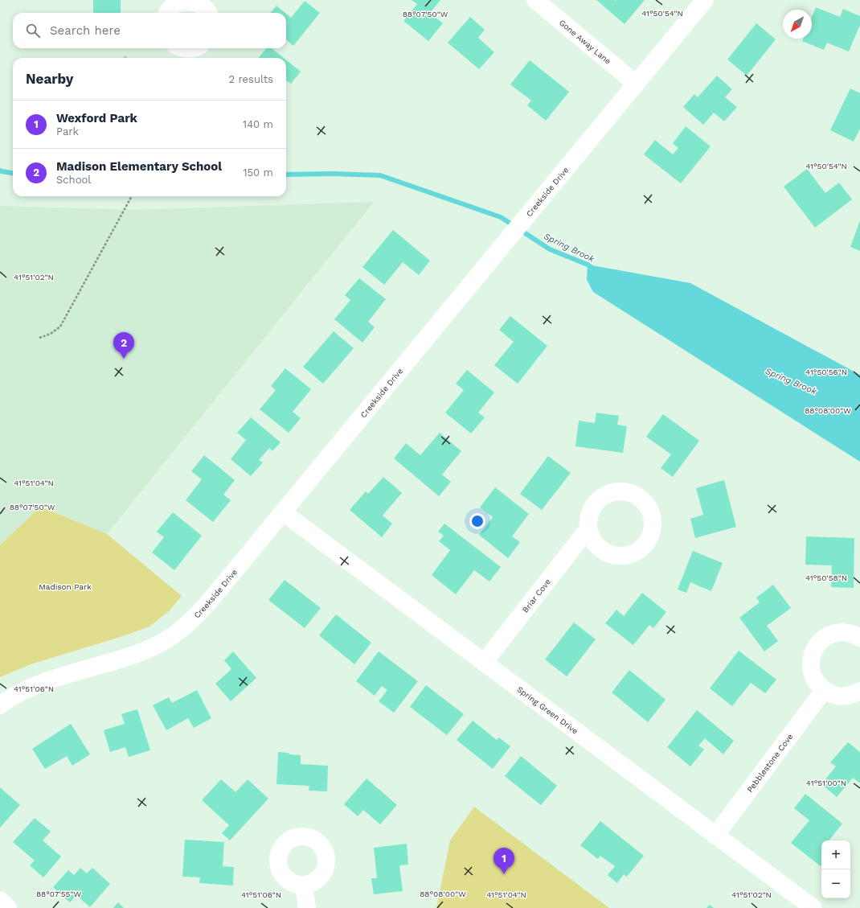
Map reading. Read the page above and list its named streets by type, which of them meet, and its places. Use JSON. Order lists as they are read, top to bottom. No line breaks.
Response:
{"streets":{"street":["Gone Away Lane","Creekside Drive","Briar Cove","Spring Green Drive","Pebblestone Cove"]},"crossings":[["Gone Away Lane","Creekside Drive"],["Creekside Drive","Spring Green Drive"],["Briar Cove","Spring Green Drive"],["Spring Green Drive","Pebblestone Cove"]],"water":["Spring Brook"],"parks":["Madison Park"],"north":"bottom left","page":{"search":"Search here","heading":["Nearby","2 results"],"list":[{"mark":"1","name":"Wexford Park","note":"Park","value":"140 m"},{"mark":"2","name":"Madison Elementary School","note":"School","value":"150 m"}],"pins":["2","1"],"map_buttons":["+","−"]},"coordinates":["41°50'54\"N","88°07'50\"W","41°51'02\"N","41°50'56\"N","88°08'00\"W","41°51'04\"N","41°50'58\"N","41°51'06\"N","41°51'00\"N","88°07'55\"W"]}
